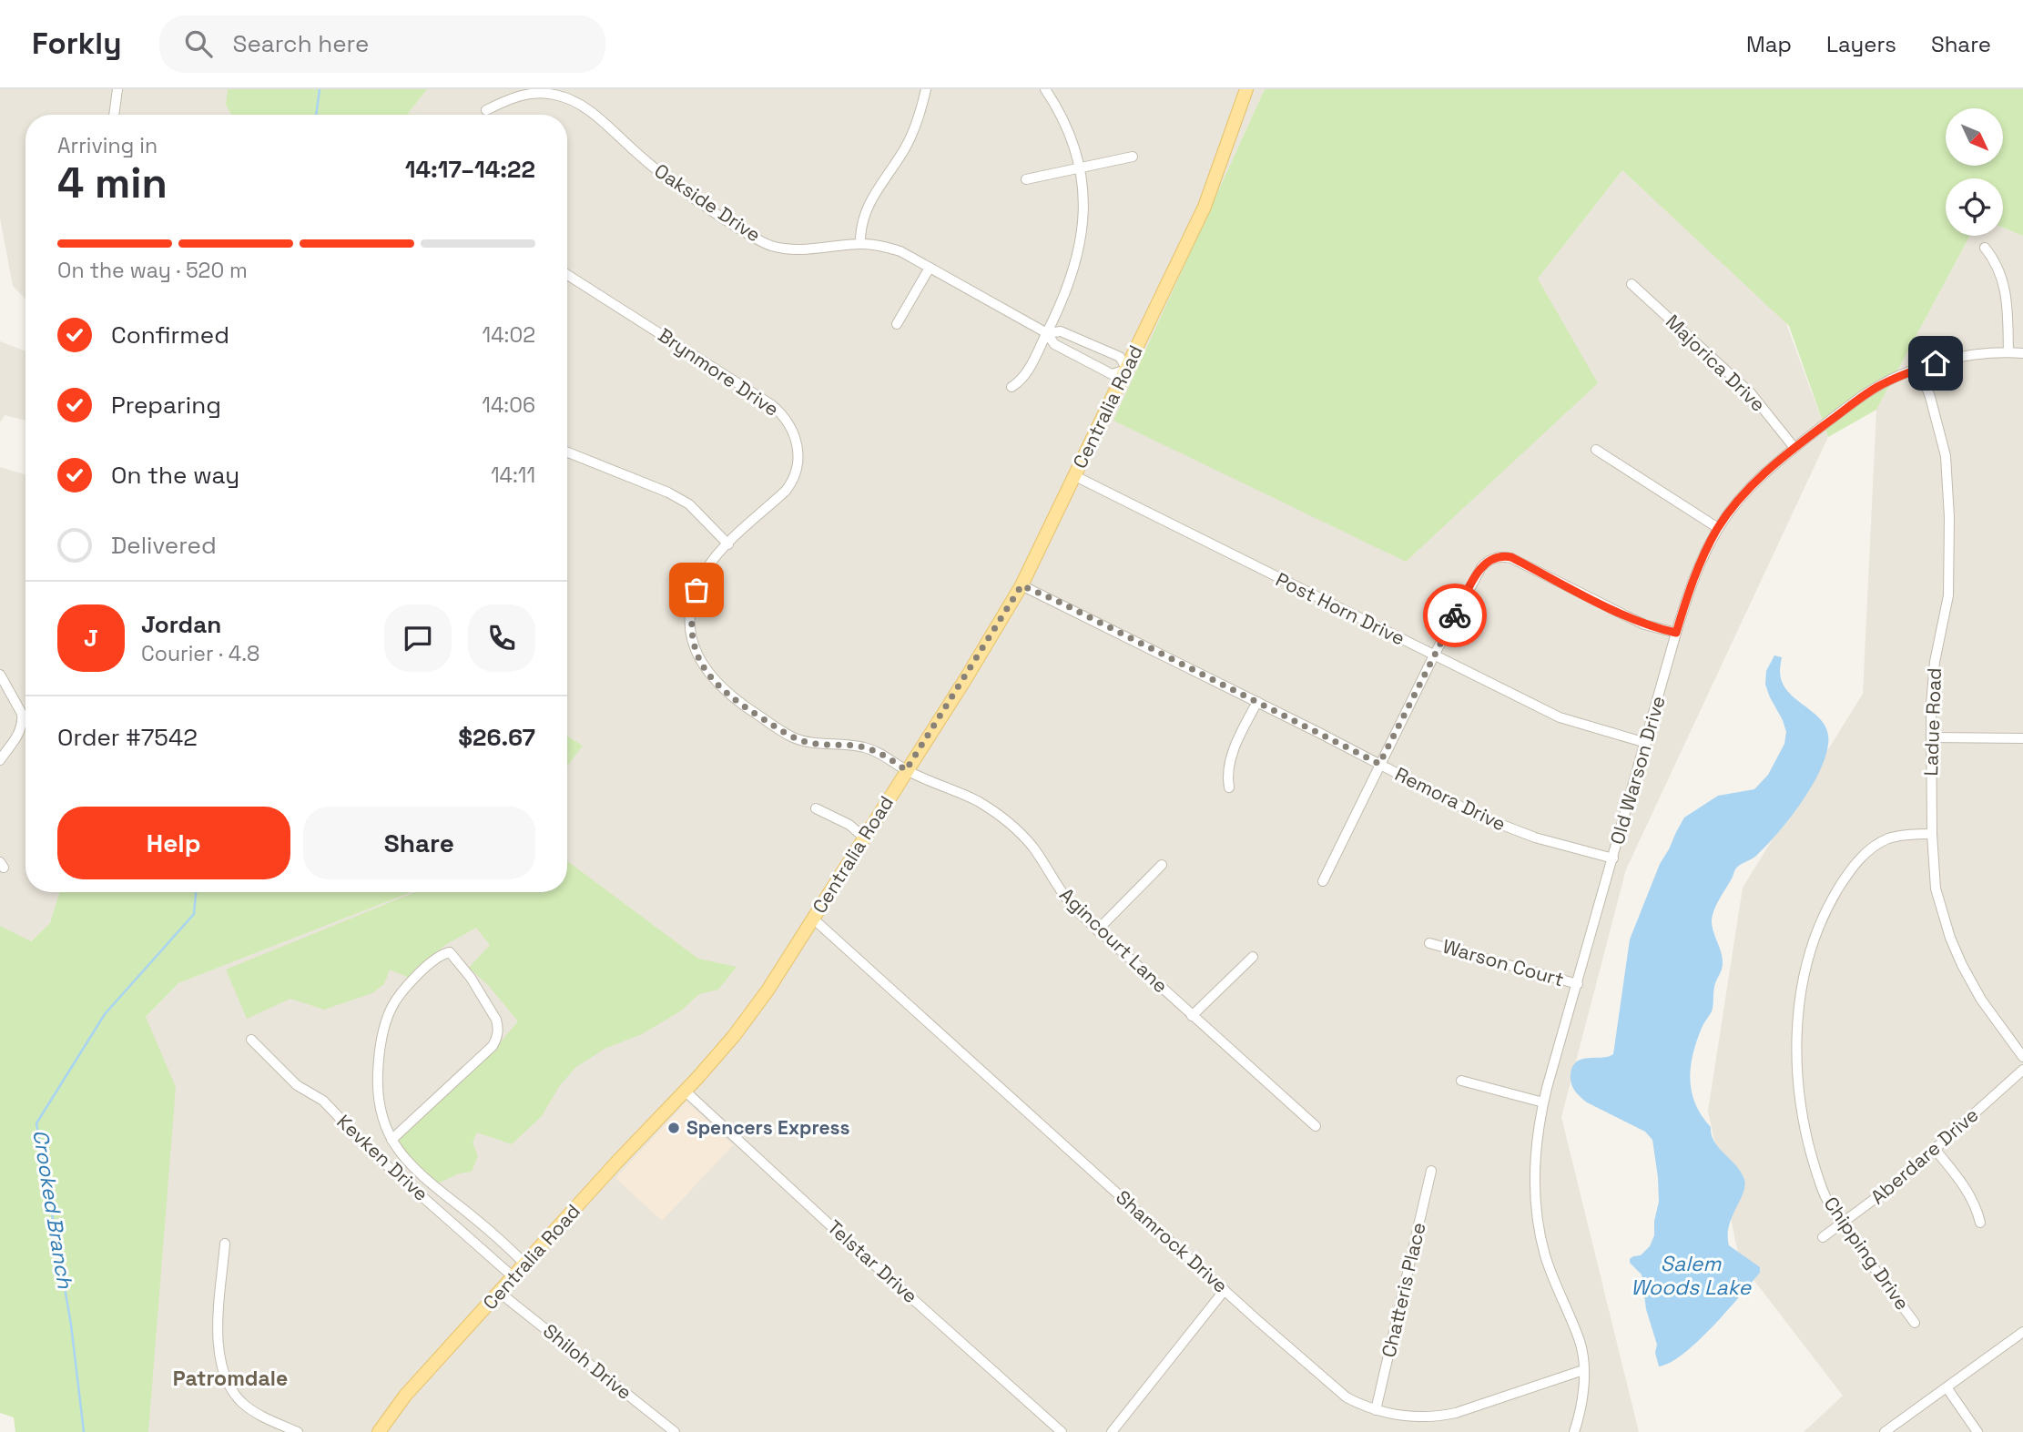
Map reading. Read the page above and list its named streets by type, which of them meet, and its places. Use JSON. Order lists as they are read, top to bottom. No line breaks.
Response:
{"streets":{"main road":["Centralia Road"],"street":["Oakside Drive","Majorica Drive","Brynmore Drive","Post Horn Drive","Ladue Road","Old Warson Drive","Remora Drive","Agincourt Lane","Warson Court","Aberdare Drive","Kevken Drive","Shamrock Drive","Chipping Drive","Telstar Drive","Chatteris Place","Shiloh Drive"]},"crossings":[["Oakside Drive","Centralia Road"],["Majorica Drive","Old Warson Drive"],["Brynmore Drive","Centralia Road"],["Brynmore Drive","Agincourt Lane"],["Centralia Road","Post Horn Drive"],["Centralia Road","Remora Drive"],["Centralia Road","Agincourt Lane"],["Centralia Road","Kevken Drive"],["Centralia Road","Shamrock Drive"],["Centralia Road","Telstar Drive"],["Centralia Road","Shiloh Drive"],["Post Horn Drive","Old Warson Drive"],["Ladue Road","Old Warson Drive"],["Ladue Road","Chipping Drive"],["Old Warson Drive","Remora Drive"],["Old Warson Drive","Warson Court"],["Old Warson Drive","Shamrock Drive"],["Aberdare Drive","Chipping Drive"],["Shamrock Drive","Chatteris Place"]],"districts":["Patromdale"],"water":["Crooked Branch","Salem Woods Lake"],"places":["Spencers Express"],"north":"bottom right","page":{"header":"Forkly","search":"Search here","nav":["Map","Layers","Share"],"heading":["4 min","Arriving in","14:17–14:22"],"panel":["Jordan","Courier · 4.8","Order #7542","$26.67"],"bar":"On the way · 520 m","list":[["Confirmed","14:02"],["Preparing","14:06"],["On the way","14:11"],"Delivered"],"round":"J","buttons":["Help","Share"]}}
